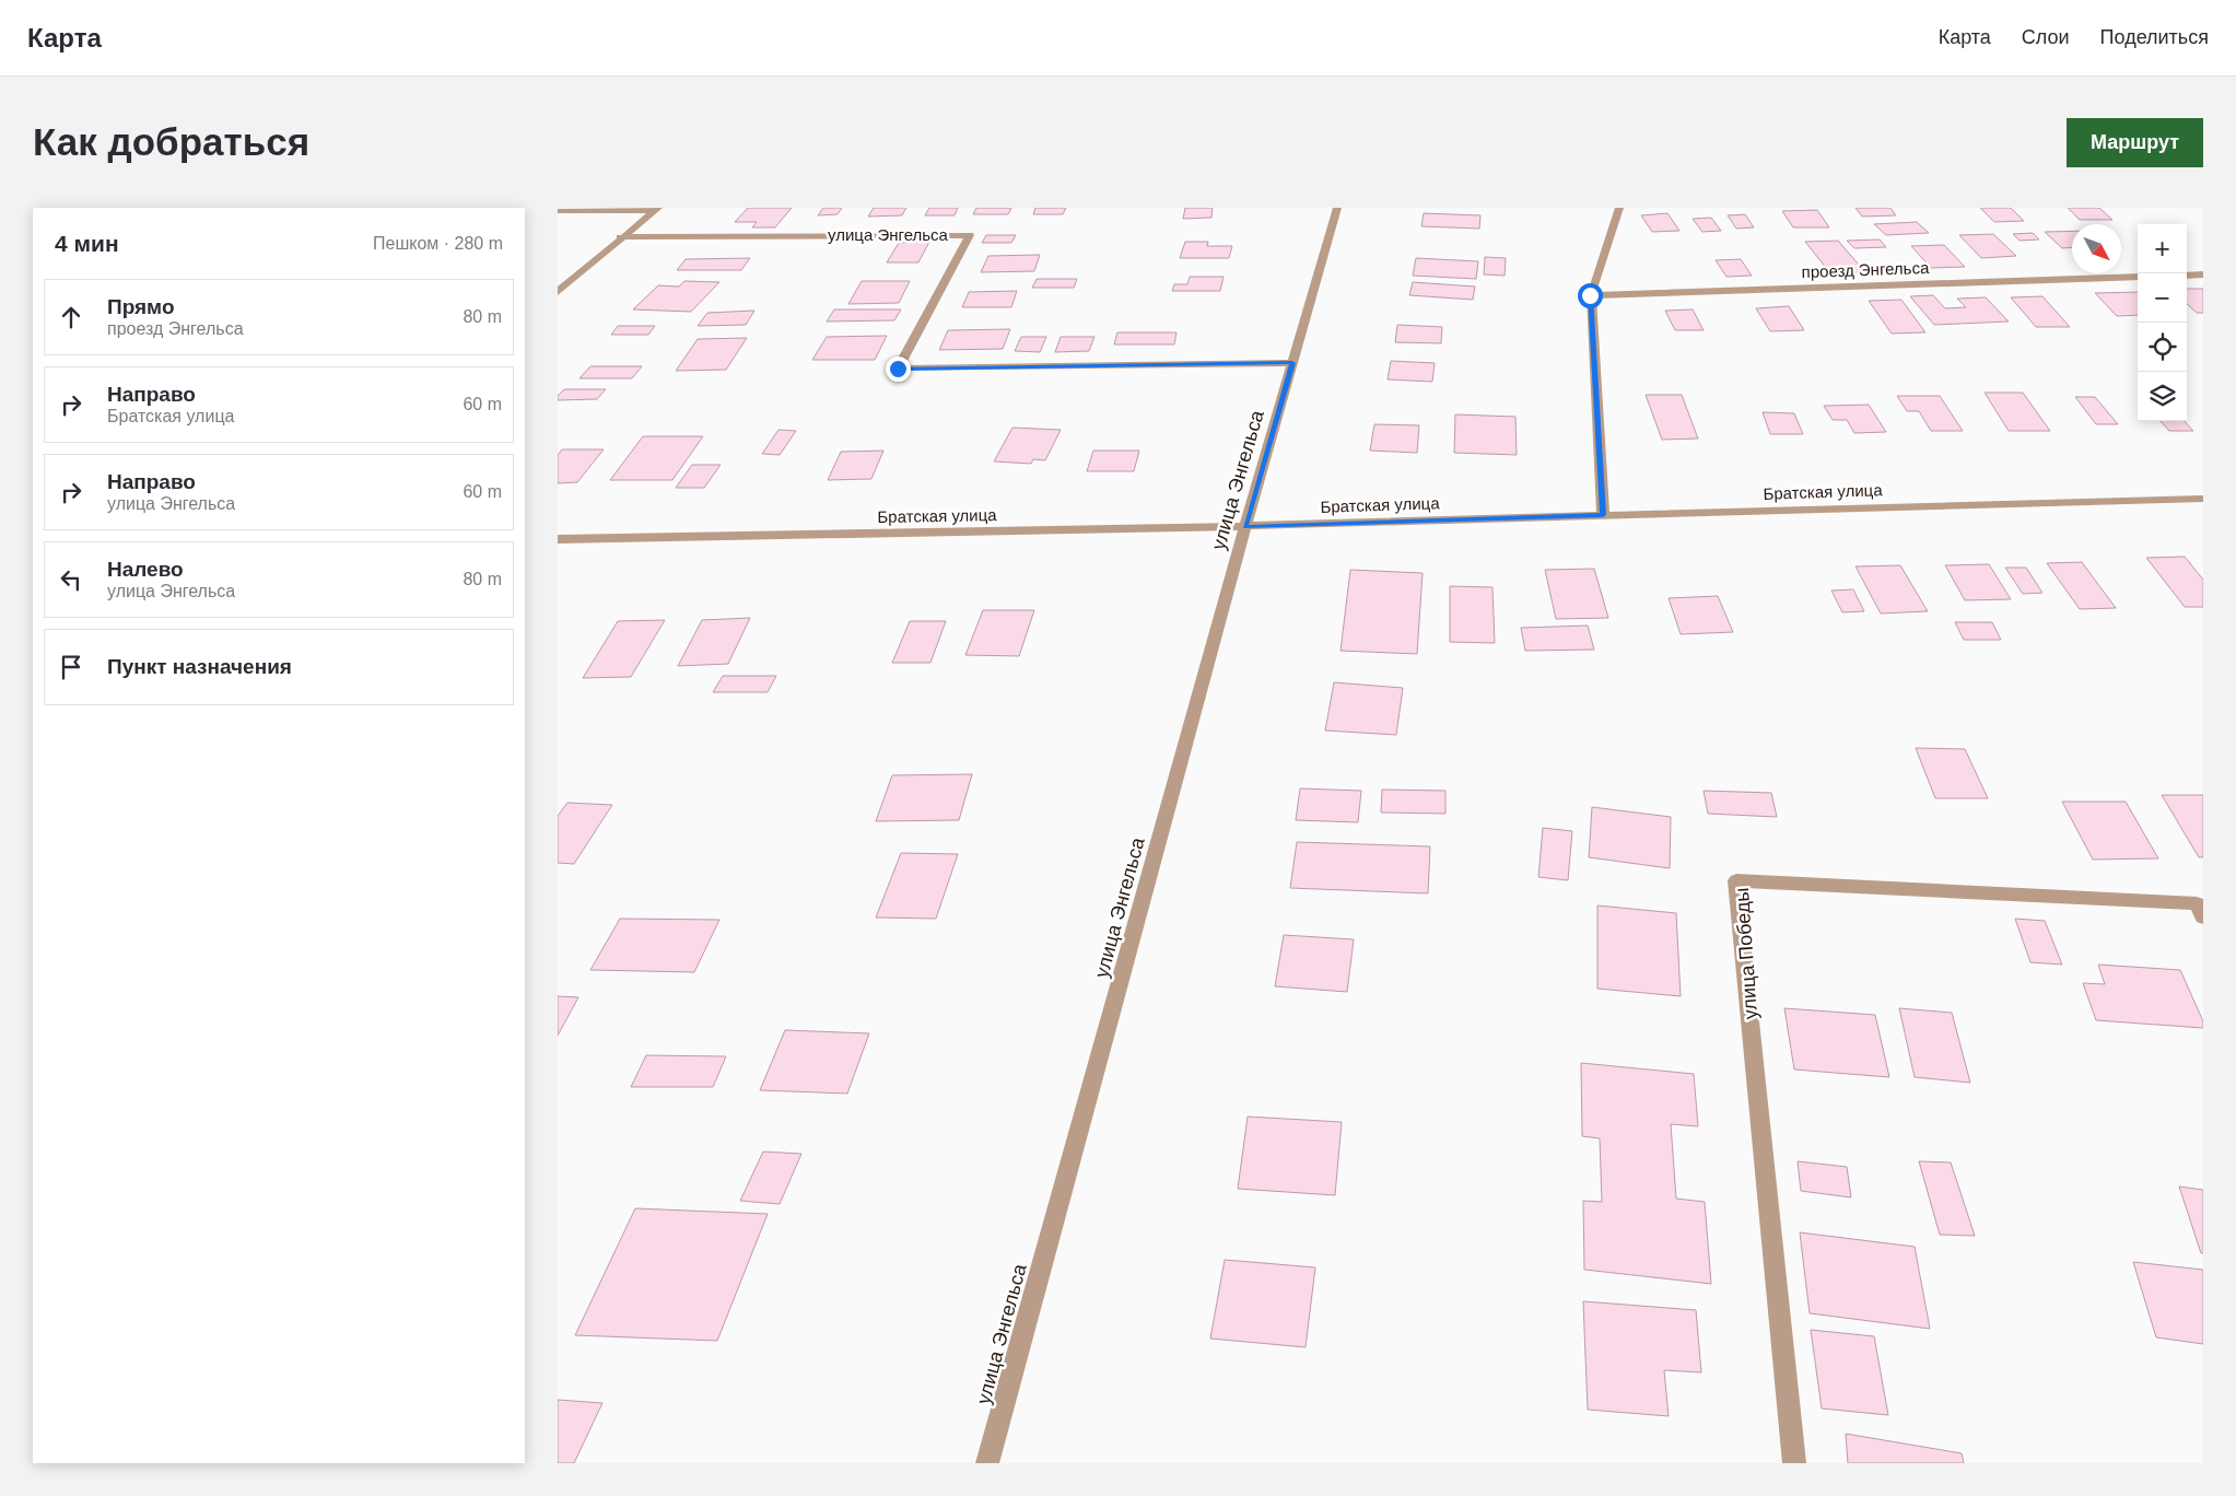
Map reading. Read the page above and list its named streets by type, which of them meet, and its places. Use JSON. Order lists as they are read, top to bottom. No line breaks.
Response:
{"streets":{"street":["улица Энгельса","проезд Энгельса","Братская улица","улица Победы"]},"crossings":[["улица Энгельса","Братская улица"]],"north":"bottom right","page":{"header":"Карта","nav":["Карта","Слои","Поделиться"],"buttons":"Маршрут","title":"Как добраться","heading":["4 мин","Пешком · 280 m"],"map_buttons":["+","−"],"list":[["Прямо","проезд Энгельса","80 m"],["Направо","Братская улица","60 m"],["Направо","улица Энгельса","60 m"],["Налево","улица Энгельса","80 m"],"Пункт назначения"]}}
